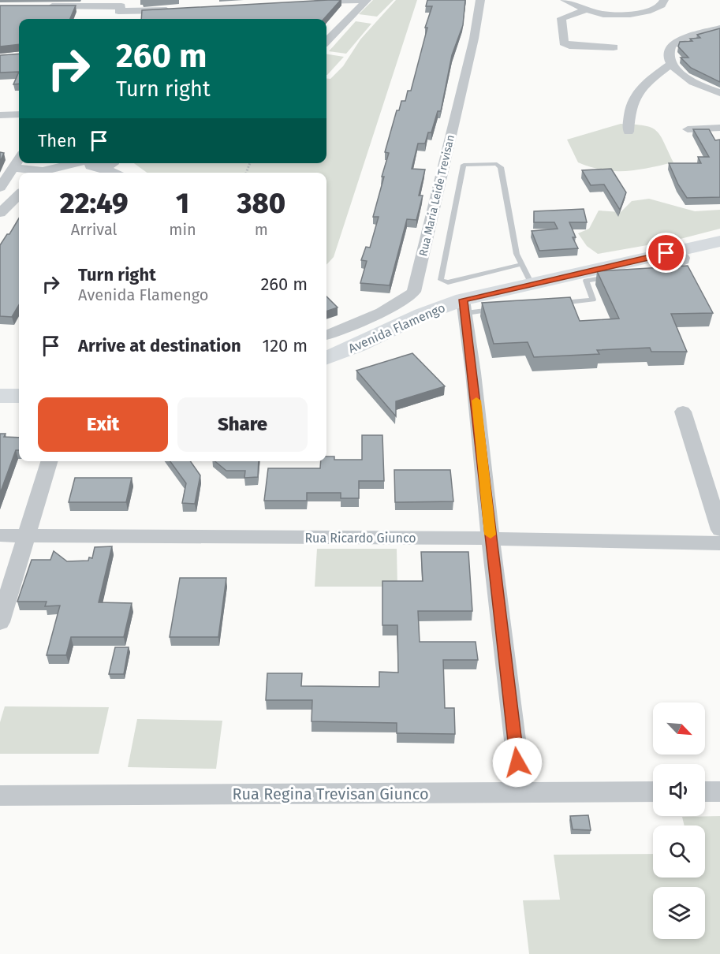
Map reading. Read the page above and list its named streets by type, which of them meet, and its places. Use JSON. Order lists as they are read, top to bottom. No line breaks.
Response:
{"streets":{"street":["Rua Maria Leide Trevisan","Avenida Flamengo","Rua Ricardo Giunco","Rua Regina Trevisan Giunco"]},"north":"bottom right","page":{"turn":["260 m","Turn right"],"then":"Then","eta":["22:49","Arrival","1","min","380","m"],"list":[{"name":"Turn right","note":"Avenida Flamengo","value":"260 m"},{"name":"Arrive at destination","value":"120 m"}],"buttons":["Exit","Share"]}}
